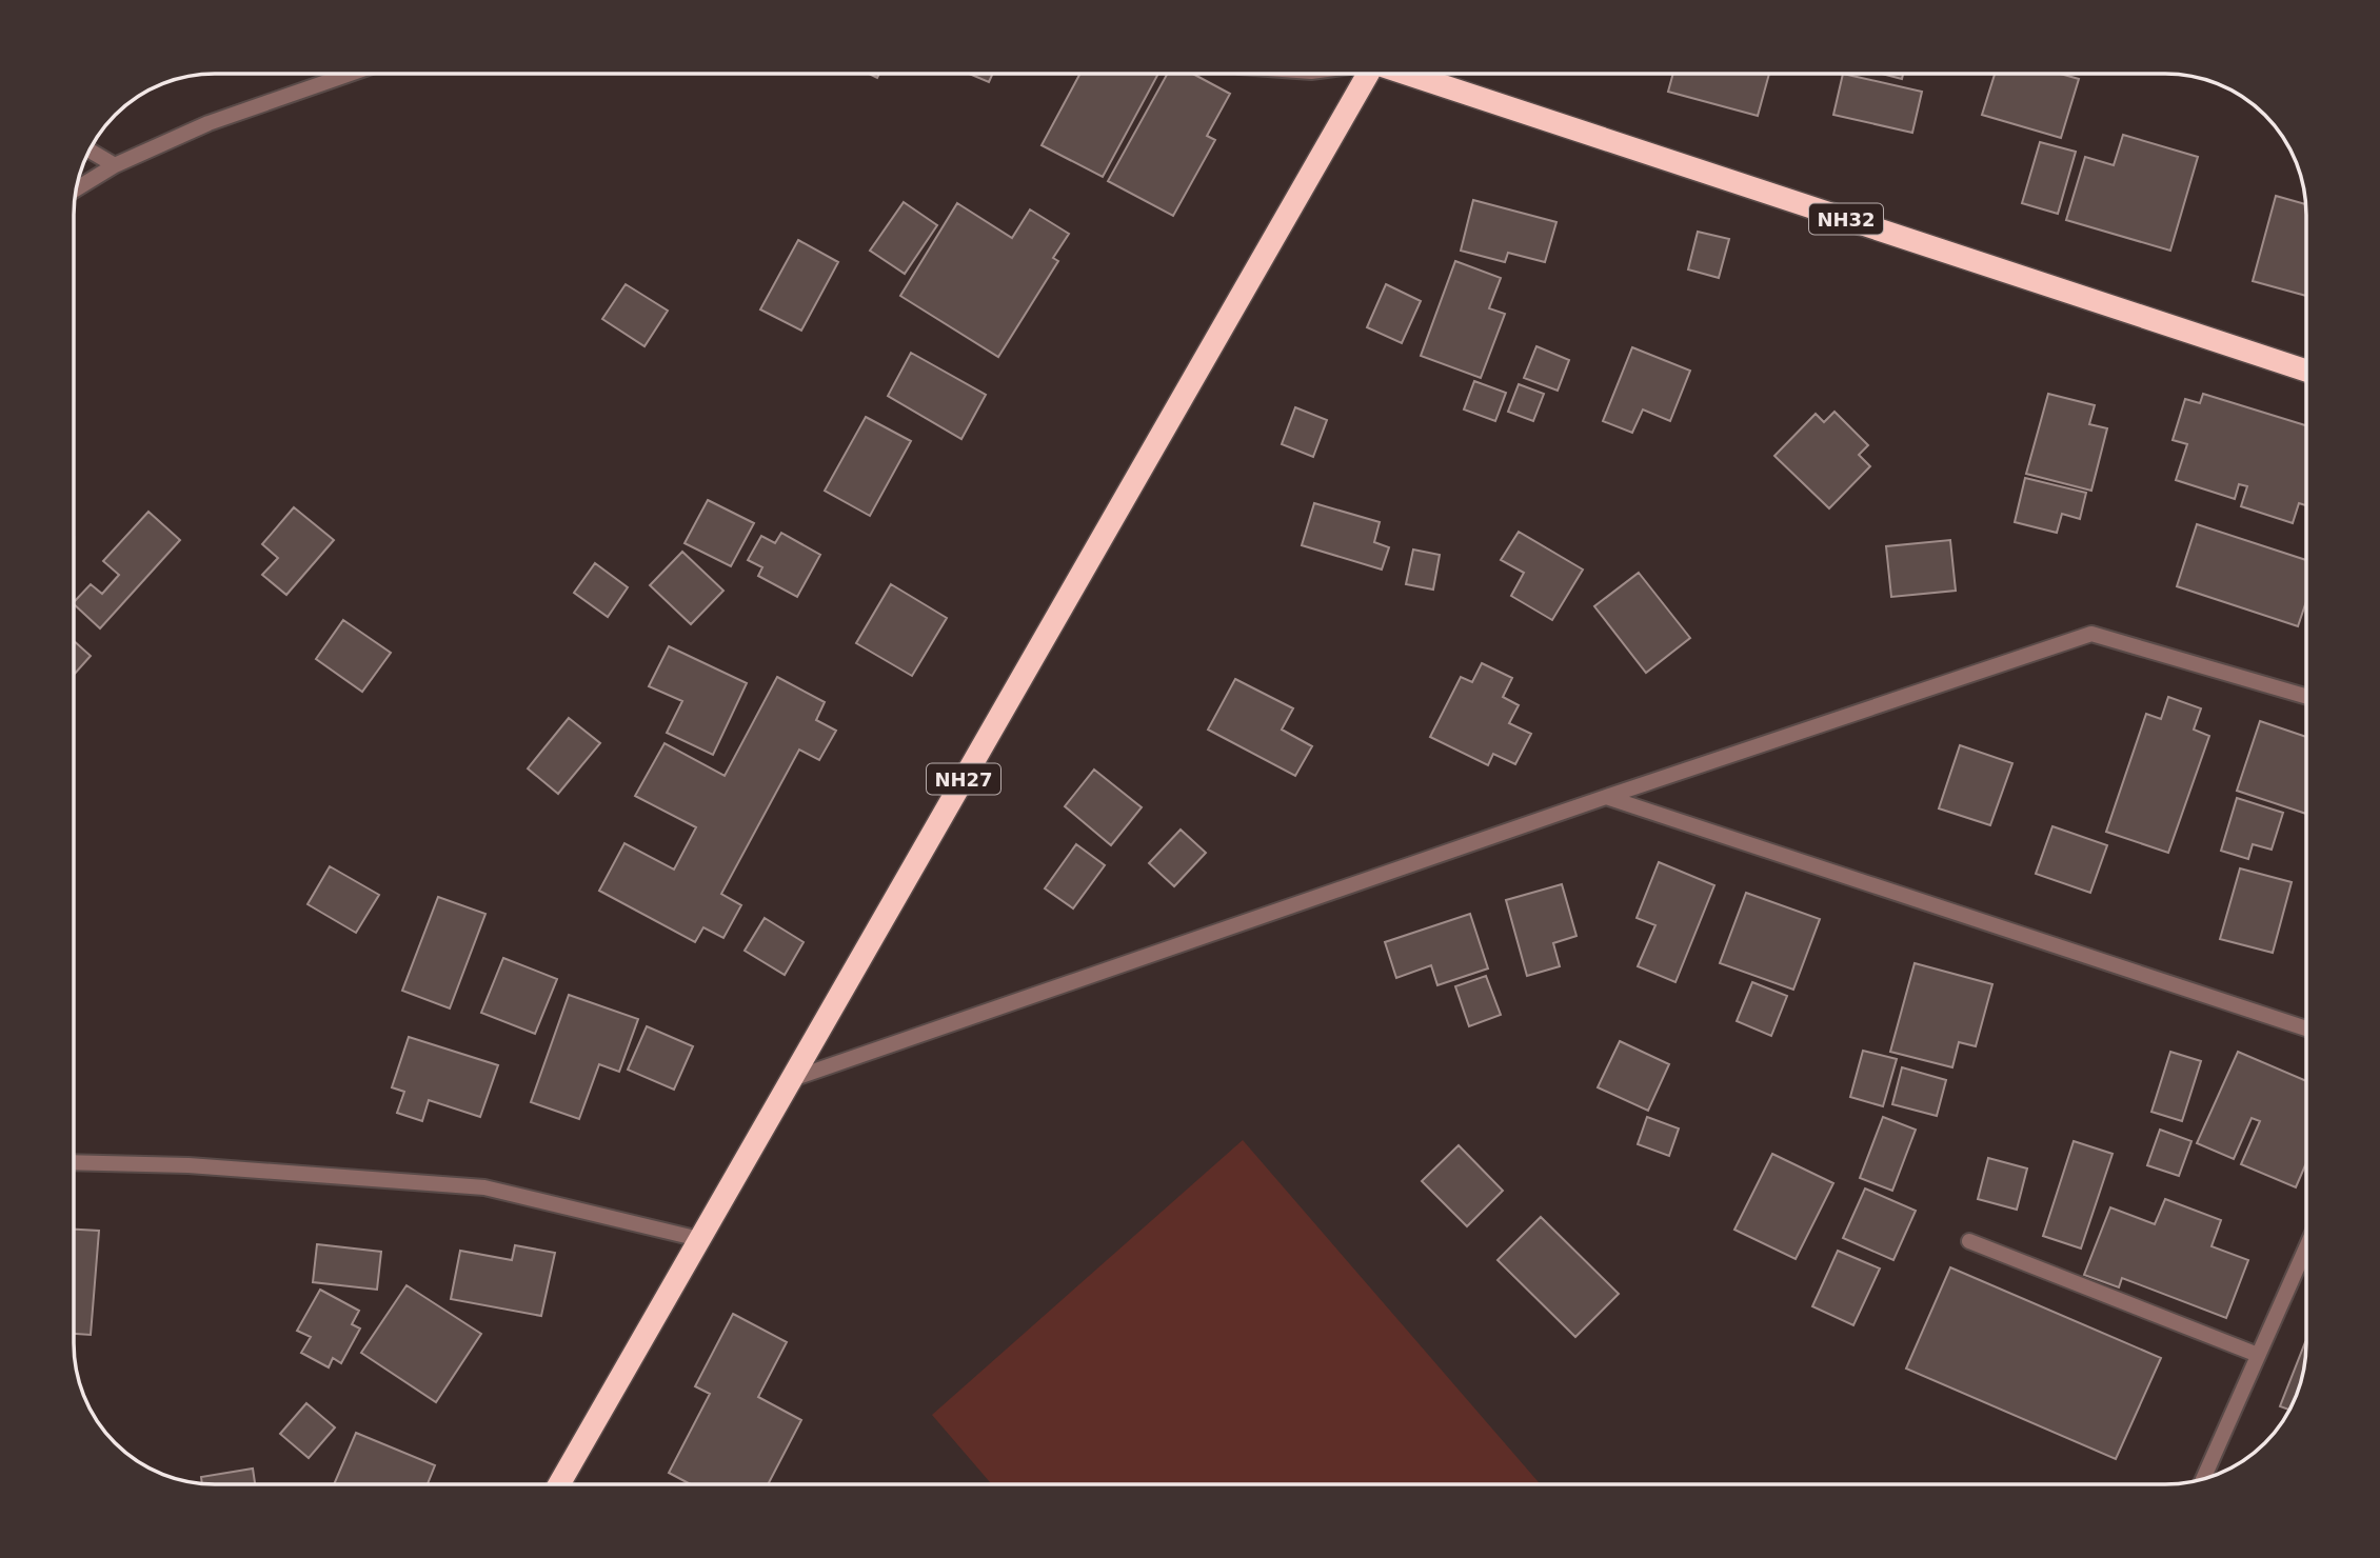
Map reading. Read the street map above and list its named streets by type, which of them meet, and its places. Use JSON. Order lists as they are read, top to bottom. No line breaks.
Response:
{"streets":{"highway":["NH32","NH27"]}}
